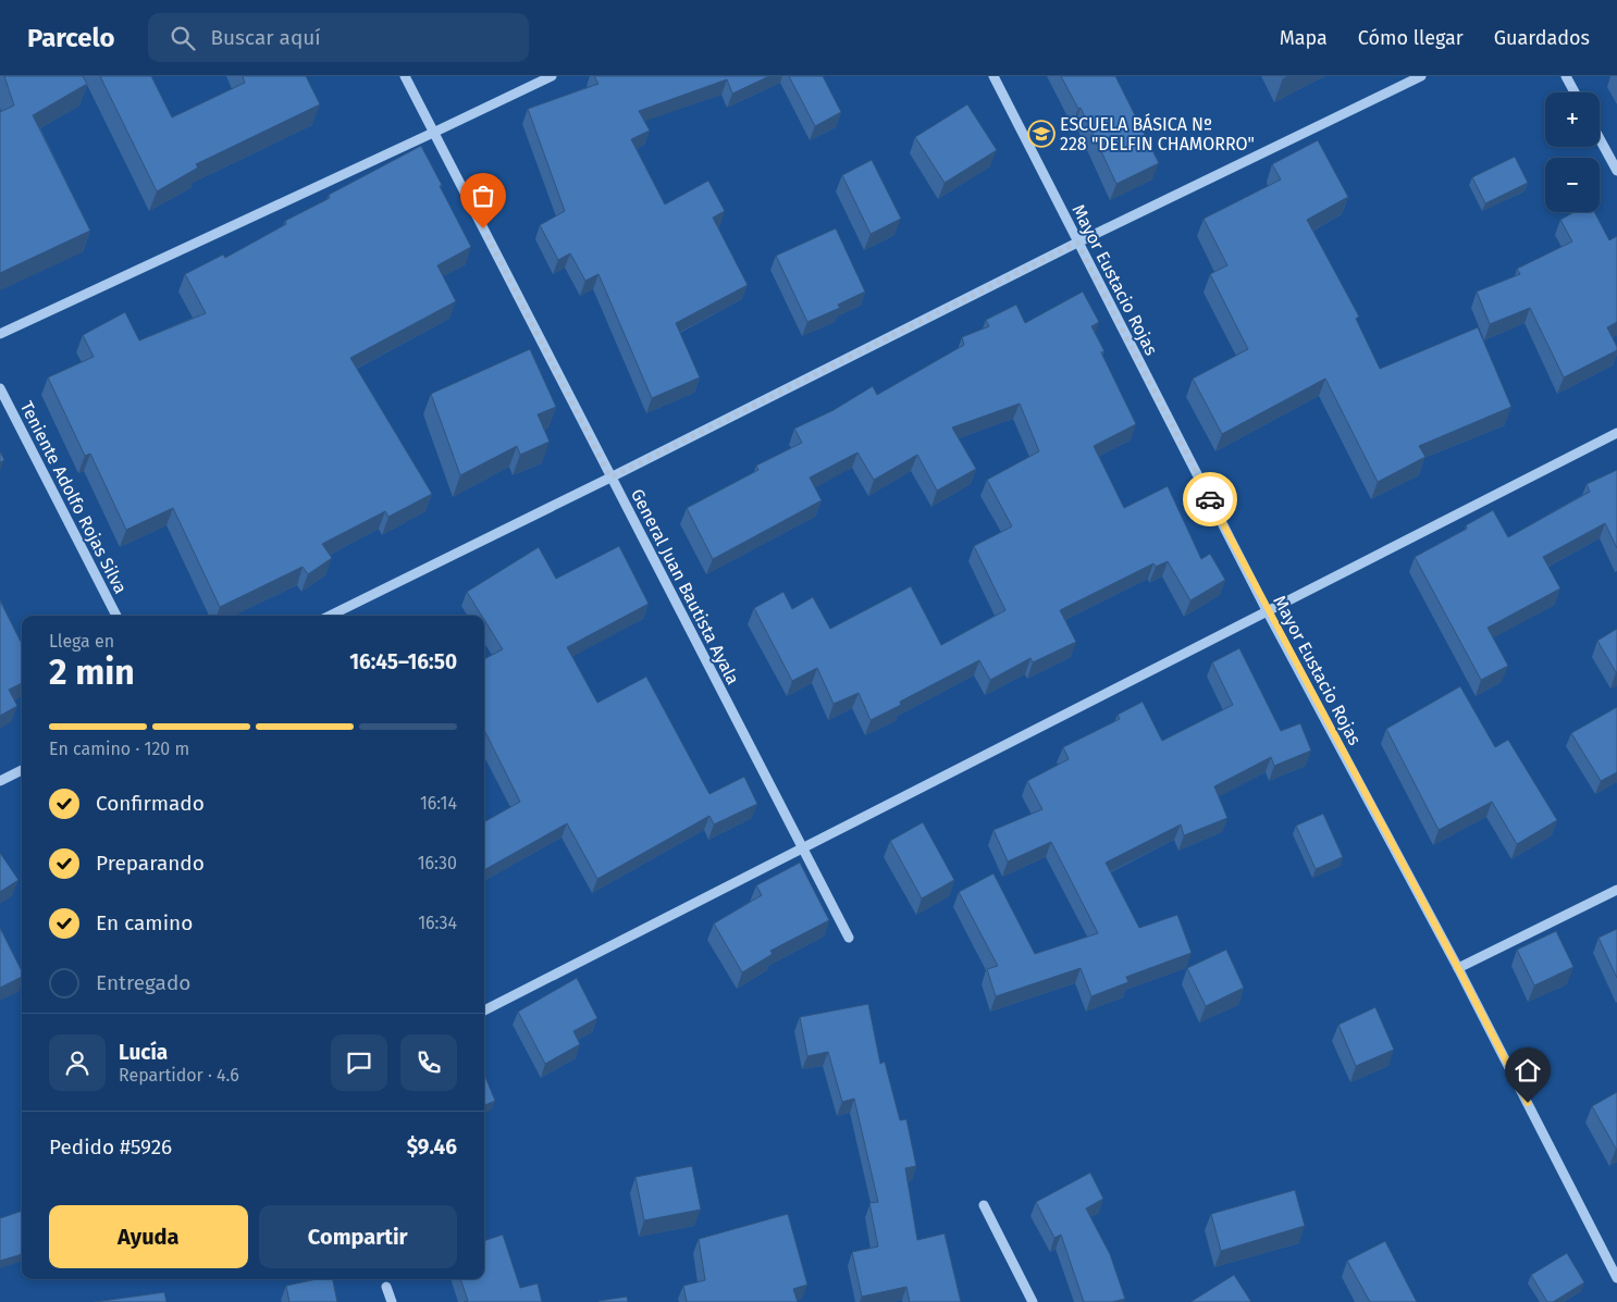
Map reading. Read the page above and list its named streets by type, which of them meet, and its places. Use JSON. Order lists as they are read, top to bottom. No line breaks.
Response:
{"streets":{"street":["Mayor Eustacio Rojas","Teniente Adolfo Rojas Silva","General Juan Bautista Ayala"]},"places":{"school or university":["ESCUELA BÁSICA Nº 228 \"DELFIN CHAMORRO\""]},"page":{"header":"Parcelo","search":"Buscar aquí","nav":["Mapa","Cómo llegar","Guardados"],"map_buttons":["+","−"],"heading":["2 min","Llega en","16:45–16:50"],"panel":["Lucía","Repartidor · 4.6","Pedido #5926","$9.46"],"bar":"En camino · 120 m","list":[["Confirmado","16:14"],["Preparando","16:30"],["En camino","16:34"],"Entregado"],"buttons":["Ayuda","Compartir"]}}
